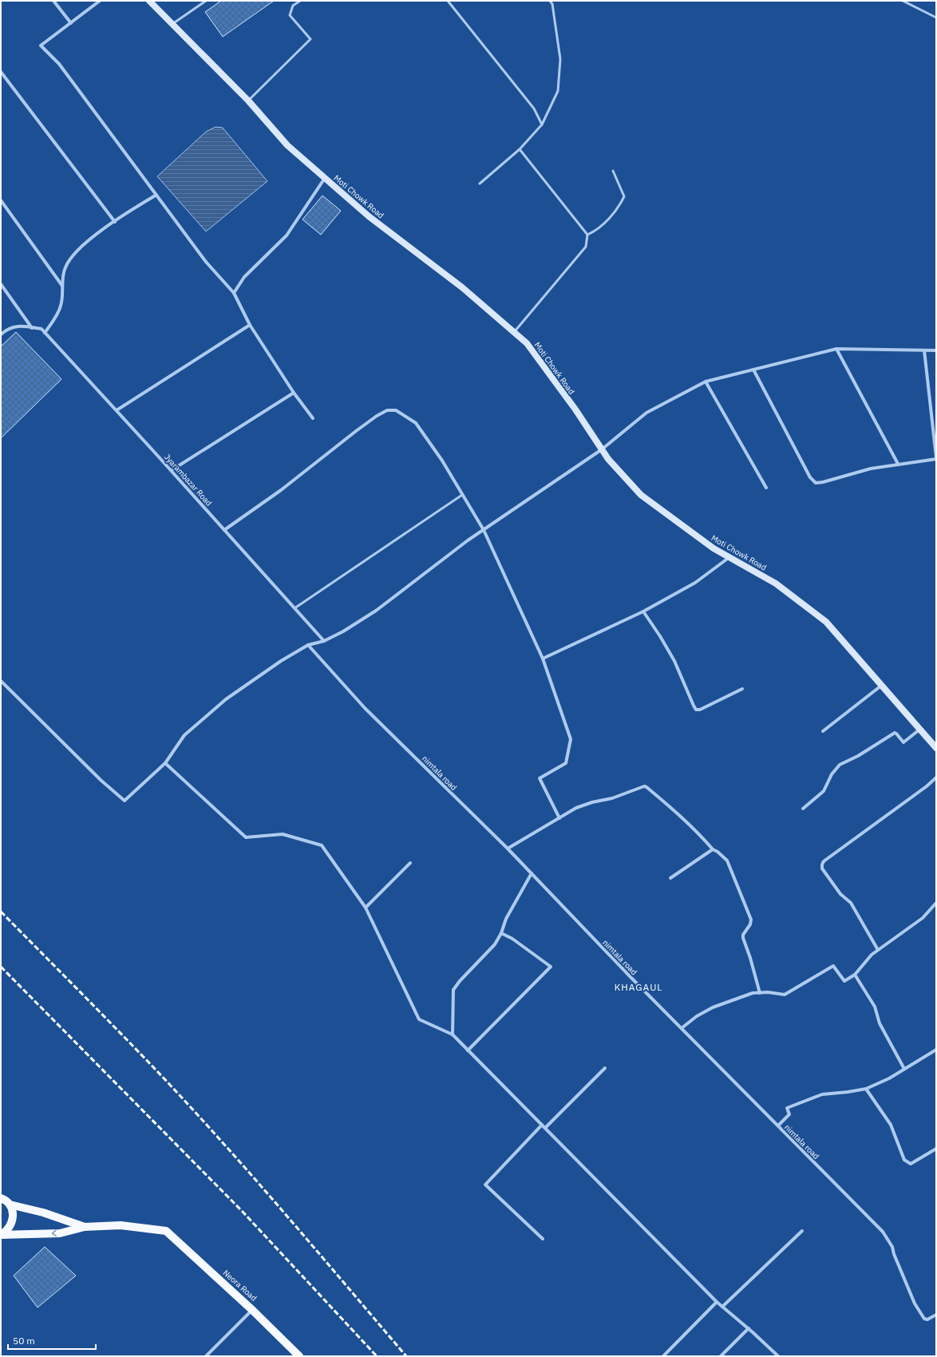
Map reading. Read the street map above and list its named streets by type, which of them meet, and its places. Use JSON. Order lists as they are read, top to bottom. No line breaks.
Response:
{"streets":{"main road":["Neora Road"],"street":["Moti Chowk Road","Jyarambazar Road","nimtala road"]},"districts":["KHAGAUL"],"scale_bar":"50 m"}
